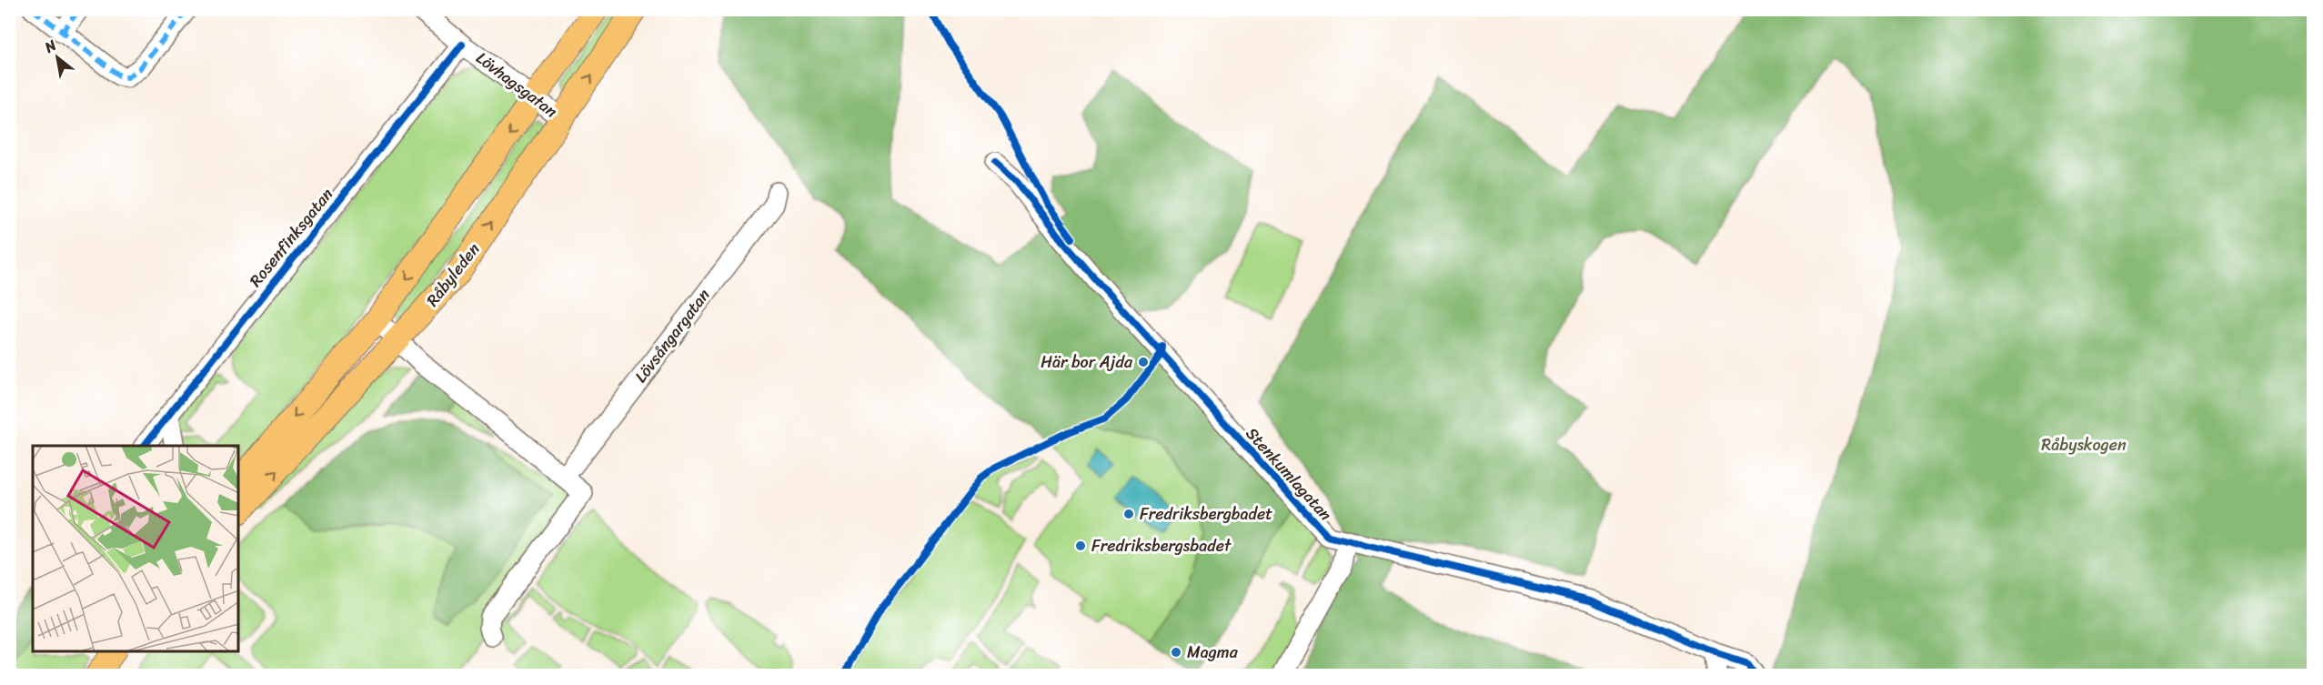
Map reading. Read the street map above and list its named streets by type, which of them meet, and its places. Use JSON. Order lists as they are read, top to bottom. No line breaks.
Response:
{"streets":{"main road":["Råbyleden"],"street":["Lövhagsgatan","Rosenfinksgatan","Lövsångargatan","Stenkumlagatan"]},"crossings":[["Lövhagsgatan","Rosenfinksgatan"],["Lövhagsgatan","Råbyleden"]],"parks":["Råbyskogen"],"places":["Här bor Ajda","Fredriksbergbadet","Fredriksbergsbadet","Magma"],"north":"top left"}
